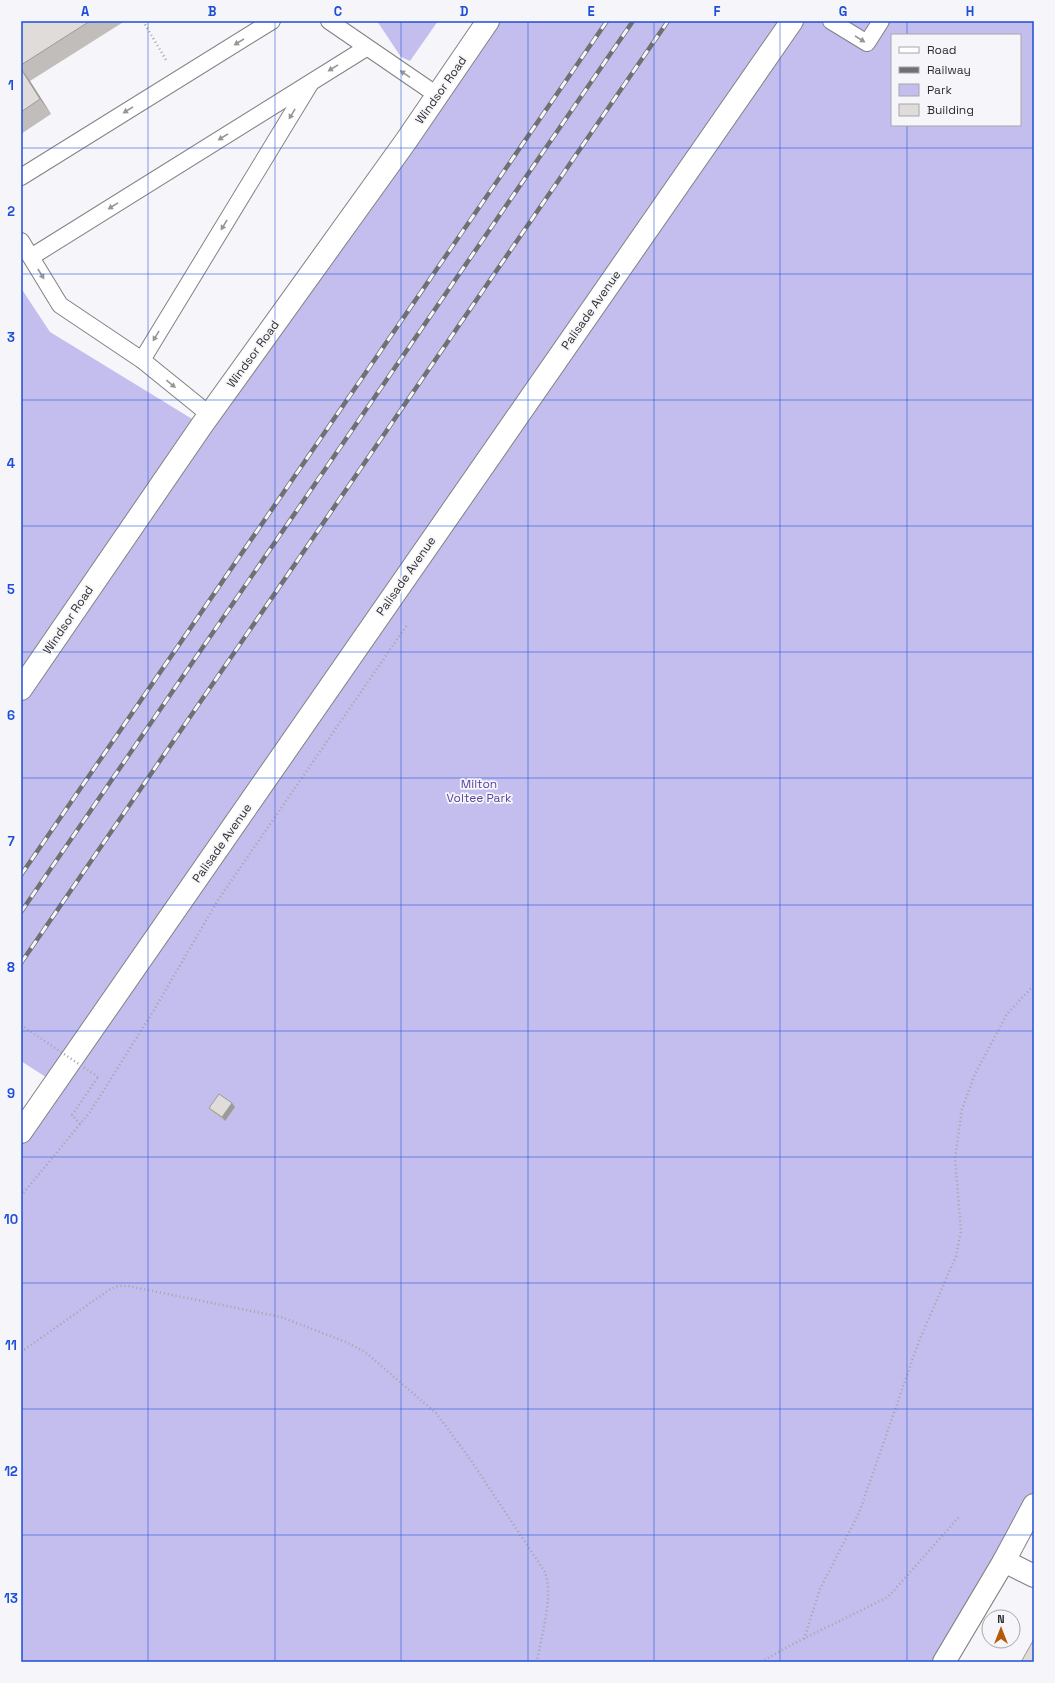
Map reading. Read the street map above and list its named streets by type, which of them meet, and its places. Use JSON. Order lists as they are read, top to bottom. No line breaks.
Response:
{"streets":{"street":["Windsor Road","Palisade Avenue"]},"parks":["Milton Voltee Park"],"legend":["Road","Railway","Park","Building"],"north":"top","grid":{"columns":["A","B","C","D","E","F","G","H"],"rows":["1","2","3","4","5","6","7","8","9","10","11","12","13"]}}
